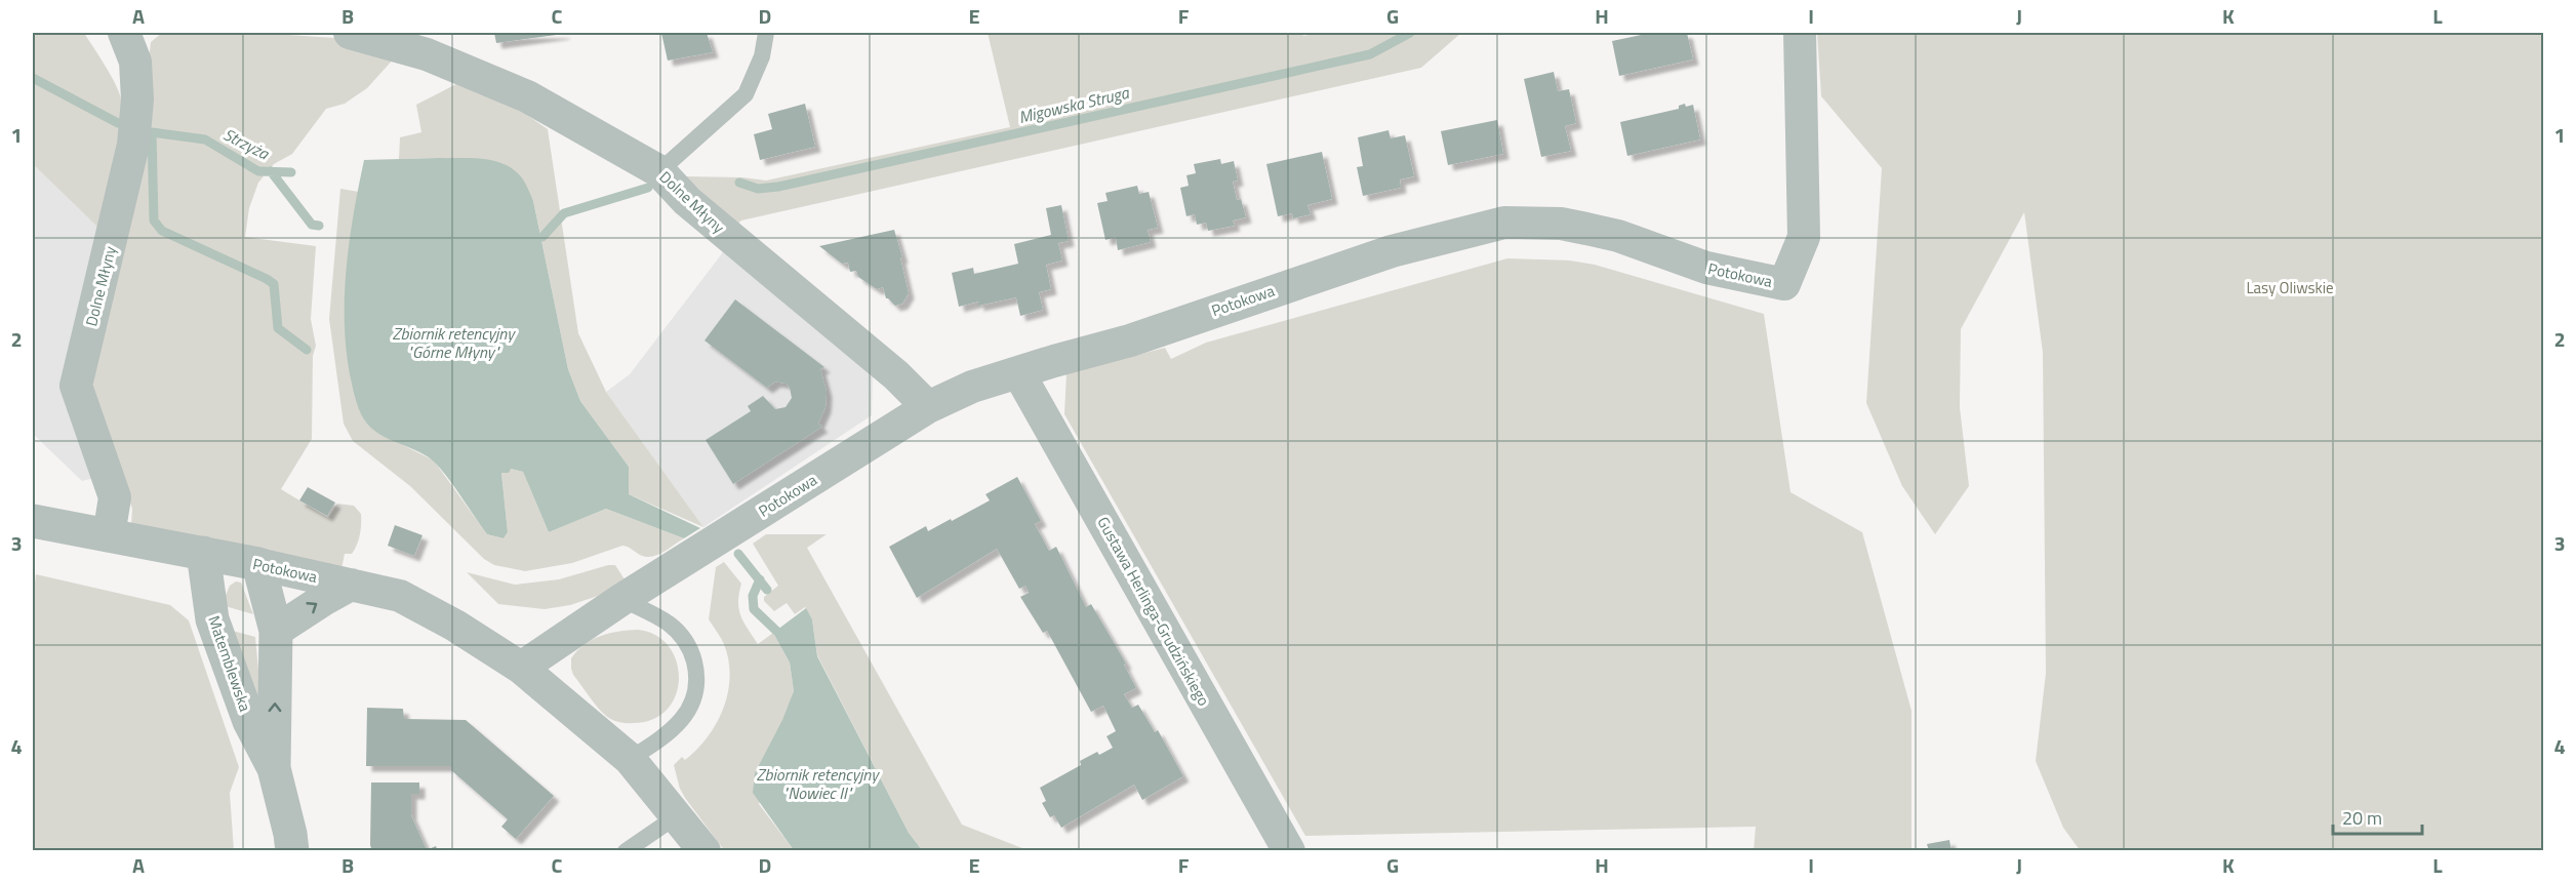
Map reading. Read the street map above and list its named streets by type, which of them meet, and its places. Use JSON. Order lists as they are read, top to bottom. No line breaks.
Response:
{"streets":{"street":["Dolne Młyny","Potokowa","Gustawa Herlinga-Grudzińskiego","Matemblewska"]},"crossings":[["Dolne Młyny","Potokowa"],["Potokowa","Gustawa Herlinga-Grudzińskiego"],["Potokowa","Matemblewska"]],"water":["Migowska Struga","Strzyża","Zbiornik retencyjny \"Górne Młyny\"","Zbiornik retencyjny \"Nowiec II\""],"parks":["Lasy Oliwskie"],"scale_bar":"20 m","grid":{"columns":["A","B","C","D","E","F","G","H","I","J","K","L"],"rows":["1","2","3","4"]}}
